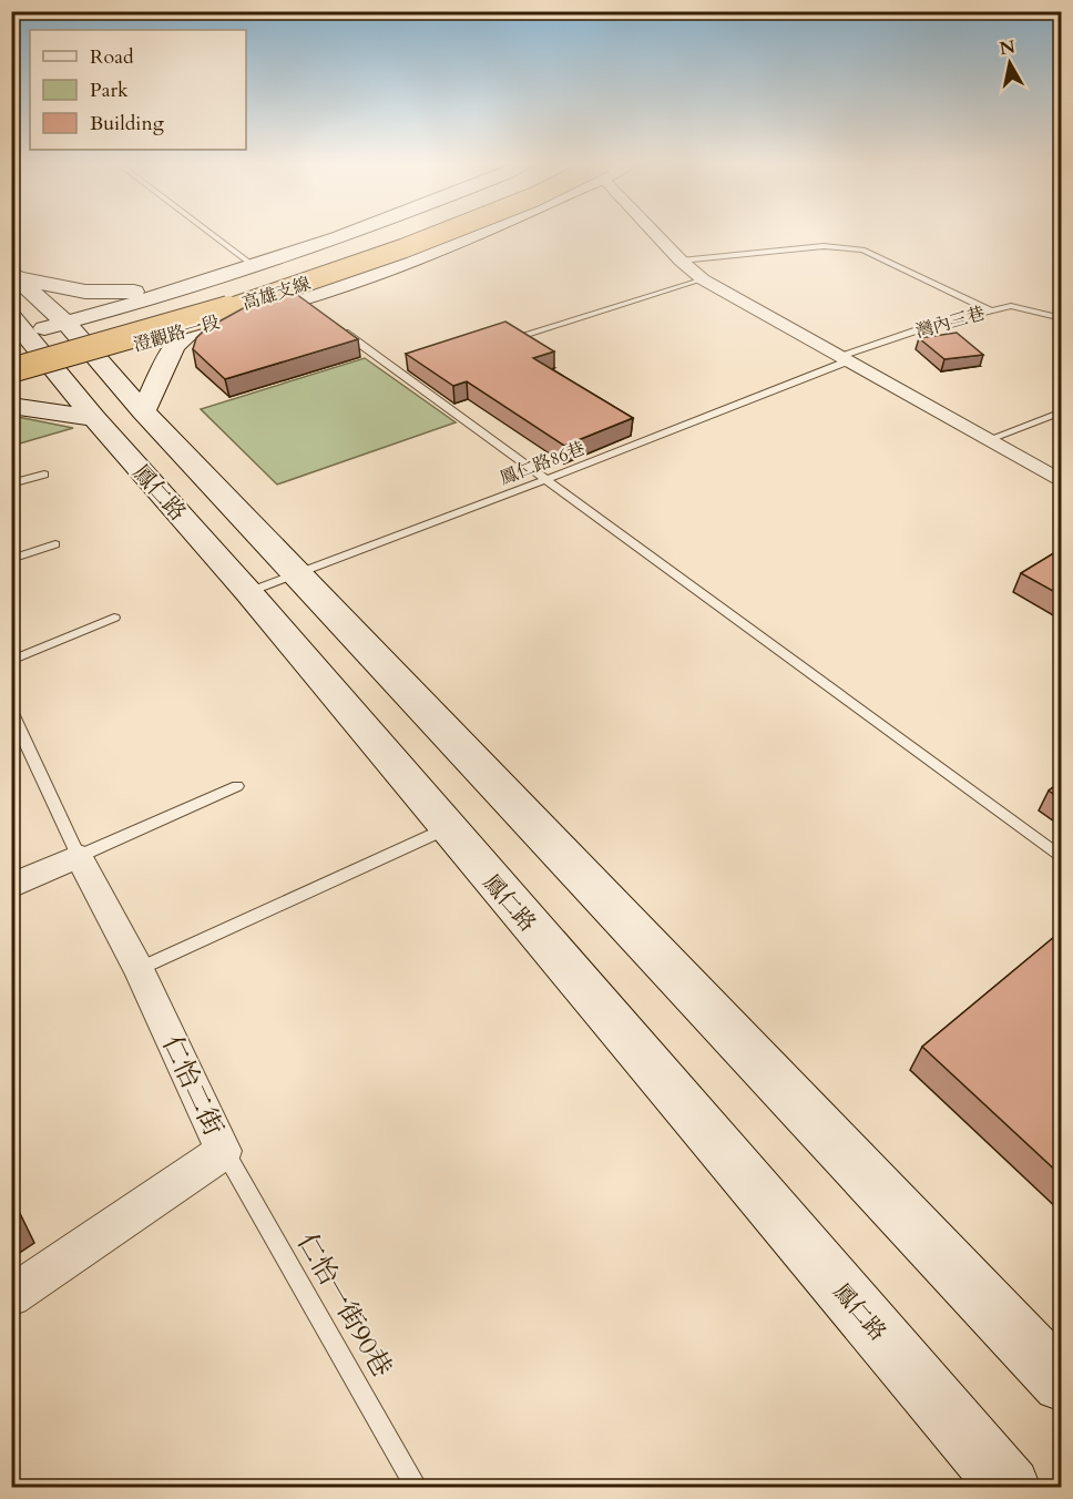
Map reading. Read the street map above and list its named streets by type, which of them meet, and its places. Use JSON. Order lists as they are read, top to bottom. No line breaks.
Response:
{"streets":{"highway":["高雄支線"],"main road":["澄觀路一段","鳳仁路"],"street":["仁怡二街"],"lane":["灣內三巷","鳳仁路86巷","仁怡一街90巷"]},"crossings":[["高雄支線","澄觀路一段"],["高雄支線","鳳仁路"],["灣內三巷","鳳仁路86巷"],["澄觀路一段","鳳仁路"],["鳳仁路86巷","鳳仁路"],["仁怡二街","仁怡一街90巷"]],"legend":["Road","Park","Building"],"north":"top"}
